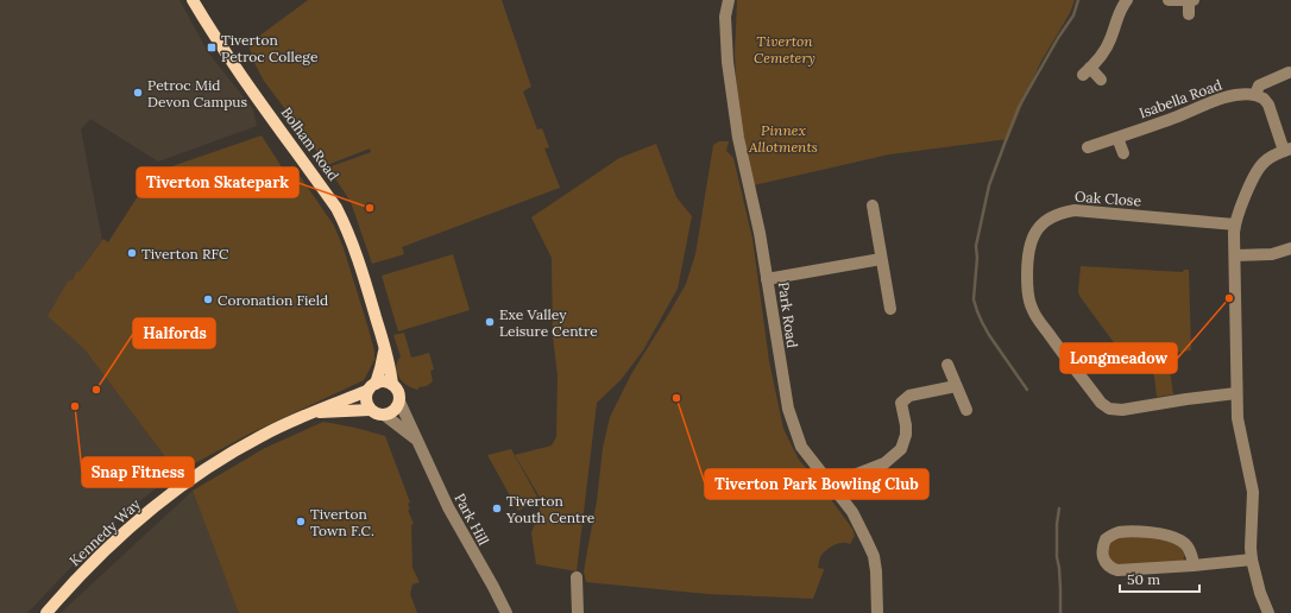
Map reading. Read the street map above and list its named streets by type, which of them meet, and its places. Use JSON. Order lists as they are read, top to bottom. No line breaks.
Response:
{"streets":{"main road":["Bolham Road","Kennedy Way"],"street":["Isabella Road","Oak Close","Park Road","Park Hill"]},"crossings":[["Bolham Road","Park Hill"],["Bolham Road","Kennedy Way"],["Park Hill","Kennedy Way"]],"parks":["Tiverton Cemetery","Pinnex Allotments"],"places":{"transit":["Tiverton Petroc College"],"other":["Petroc Mid Devon Campus","Tiverton Skatepark","Tiverton RFC","Longmeadow","Coronation Field","Exe Valley Leisure Centre","Halfords","Tiverton Park Bowling Club","Snap Fitness","Tiverton Youth Centre","Tiverton Town F.C."]},"scale_bar":"50 m"}
